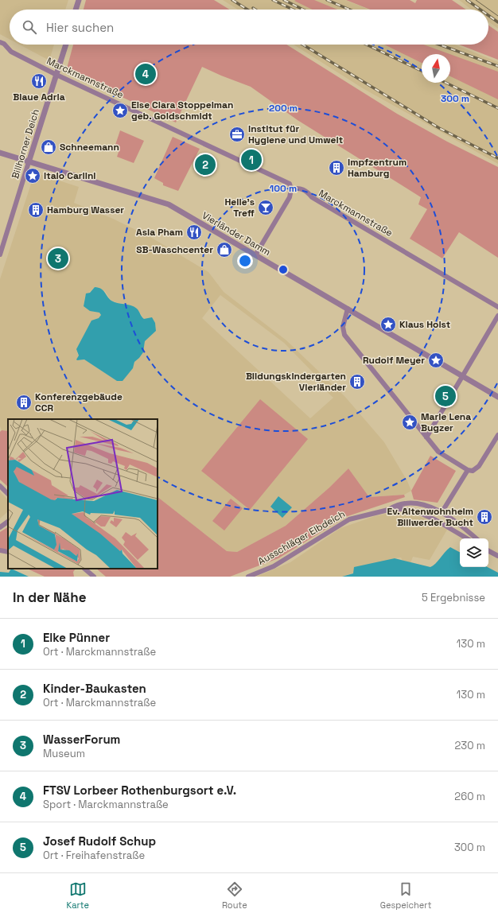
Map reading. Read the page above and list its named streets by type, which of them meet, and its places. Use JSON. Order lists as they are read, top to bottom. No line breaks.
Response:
{"streets":{"street":["Marckmannstraße","Billhorner Deich","Vierländer Damm","Ausschläger Elbdeich"]},"crossings":[["Marckmannstraße","Billhorner Deich"],["Billhorner Deich","Vierländer Damm"]],"places":{"restaurant":["Blaue Adria","Asia Pham"],"place":["Else Clara Stoppelman geb. Goldschmidt","Italo Carlini","Klaus Holst","Rudolf Meyer","Marie Lena Bugzer"],"office":["Institut für Hygiene und Umwelt"],"shop":["Schneemann","SB-Waschcenter"],"building":["Impfzentrum Hamburg","Hamburg Wasser","Bildungskindergarten Vierländer","Konferenzgebäude CCR","Ev. Altenwohnheim Billwerder Bucht"],"bar":["Helle's Treff"]},"north":"top","page":{"search":"Hier suchen","pins":["4","1","2","3","5"],"heading":["In der Nähe","5 Ergebnisse"],"list":[{"mark":"1","name":"Elke Pünner","note":"Ort · Marckmannstraße","value":"130 m"},{"mark":"2","name":"Kinder-Baukasten","note":"Ort · Marckmannstraße","value":"130 m"},{"mark":"3","name":"WasserForum","note":"Museum","value":"230 m"},{"mark":"4","name":"FTSV Lorbeer Rothenburgsort e.V.","note":"Sport · Marckmannstraße","value":"260 m"},{"mark":"5","name":"Josef Rudolf Schup","note":"Ort · Freihafenstraße","value":"300 m"}],"nav":["Karte","Route","Gespeichert"]},"rings":["300 m","200 m","100 m"]}
